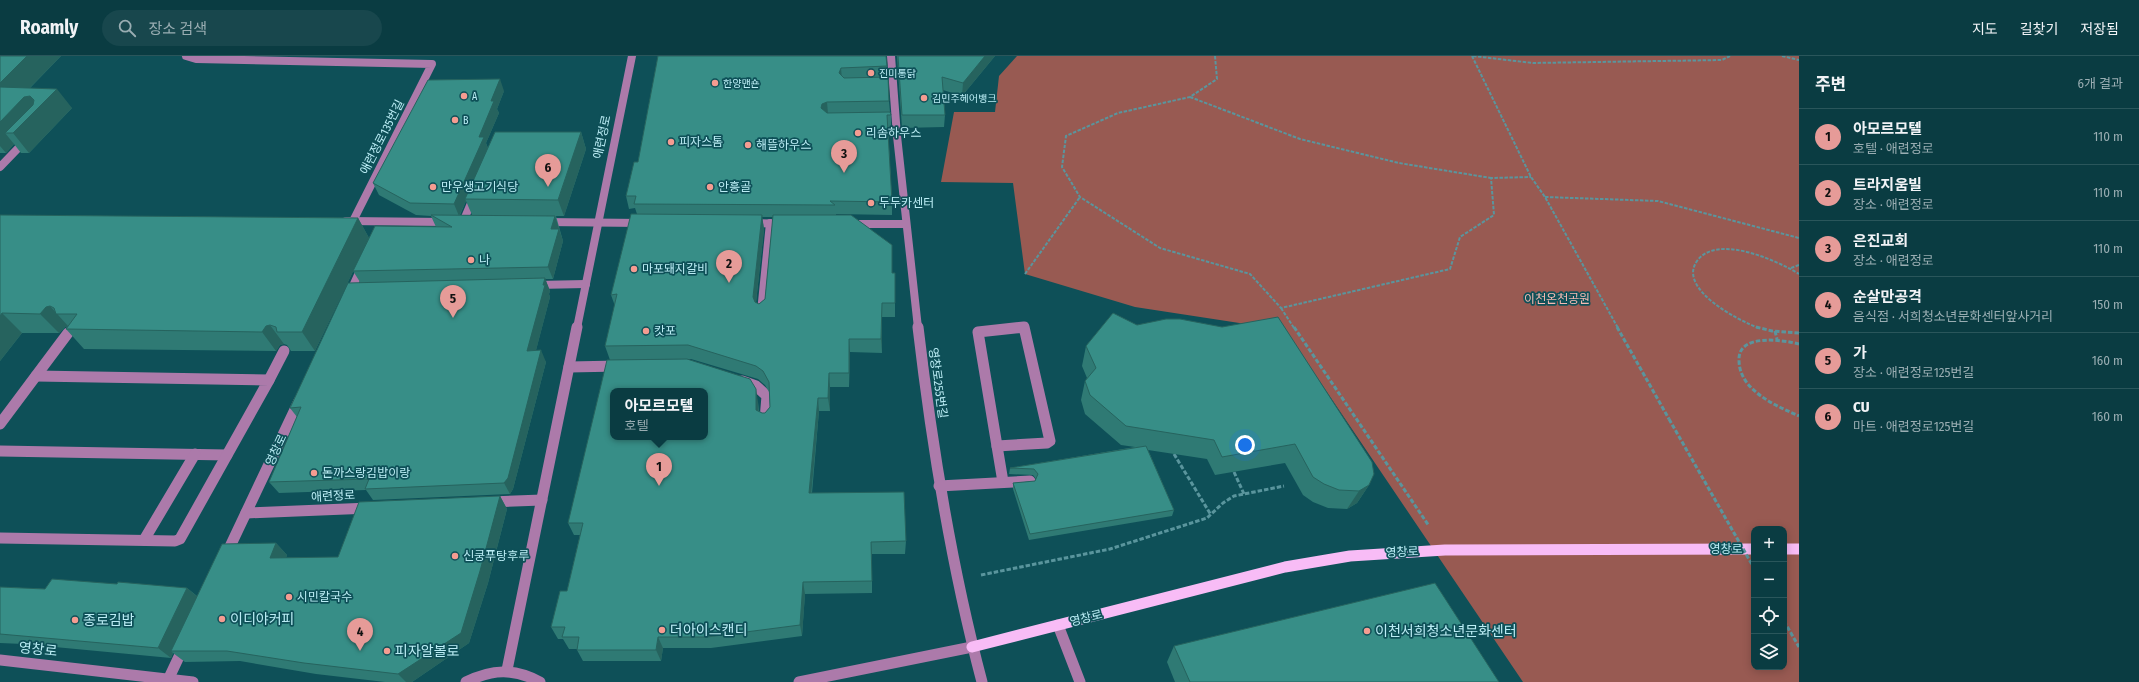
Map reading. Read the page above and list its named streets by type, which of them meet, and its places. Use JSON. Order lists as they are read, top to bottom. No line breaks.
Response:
{"streets":{"main road":["영창로"],"street":["애련정로135번길","애련정로","영창로255번길"]},"crossings":[["애련정로","영창로"],["영창로255번길","영창로"]],"parks":["이천온천공원"],"places":["진미통닭","한양맨숀","A","김민주헤어뱅크","B","리솜하우스","피자스톰","해뜰하우스","만우생고기식당","안흥골","두두카센터","나","마포돼지갈비","캇포","돈까스랑김밥이랑","신쿵푸탕후루","시민칼국수","이디야커피","종로김밥","더아이스캔디","이천서희청소년문화센터","피자알볼로"],"page":{"header":"Roamly","search":"장소 검색","nav":["지도","길찾기","저장됨"],"heading":["주변","6개 결과"],"list":[{"mark":"1","name":"아모르모텔","note":"호텔 · 애련정로","value":"110 m"},{"mark":"2","name":"트라지움빌","note":"장소 · 애련정로","value":"110 m"},{"mark":"3","name":"은진교회","note":"장소 · 애련정로","value":"110 m"},{"mark":"4","name":"순살만공격","note":"음식점 · 서희청소년문화센터앞사거리","value":"150 m"},{"mark":"5","name":"가","note":"장소 · 애련정로125번길","value":"160 m"},{"mark":"6","name":"CU","note":"마트 · 애련정로125번길","value":"160 m"}],"pins":["3","6","2","5","1","4"],"popup":["아모르모텔","호텔"],"map_buttons":["+","−"]}}
